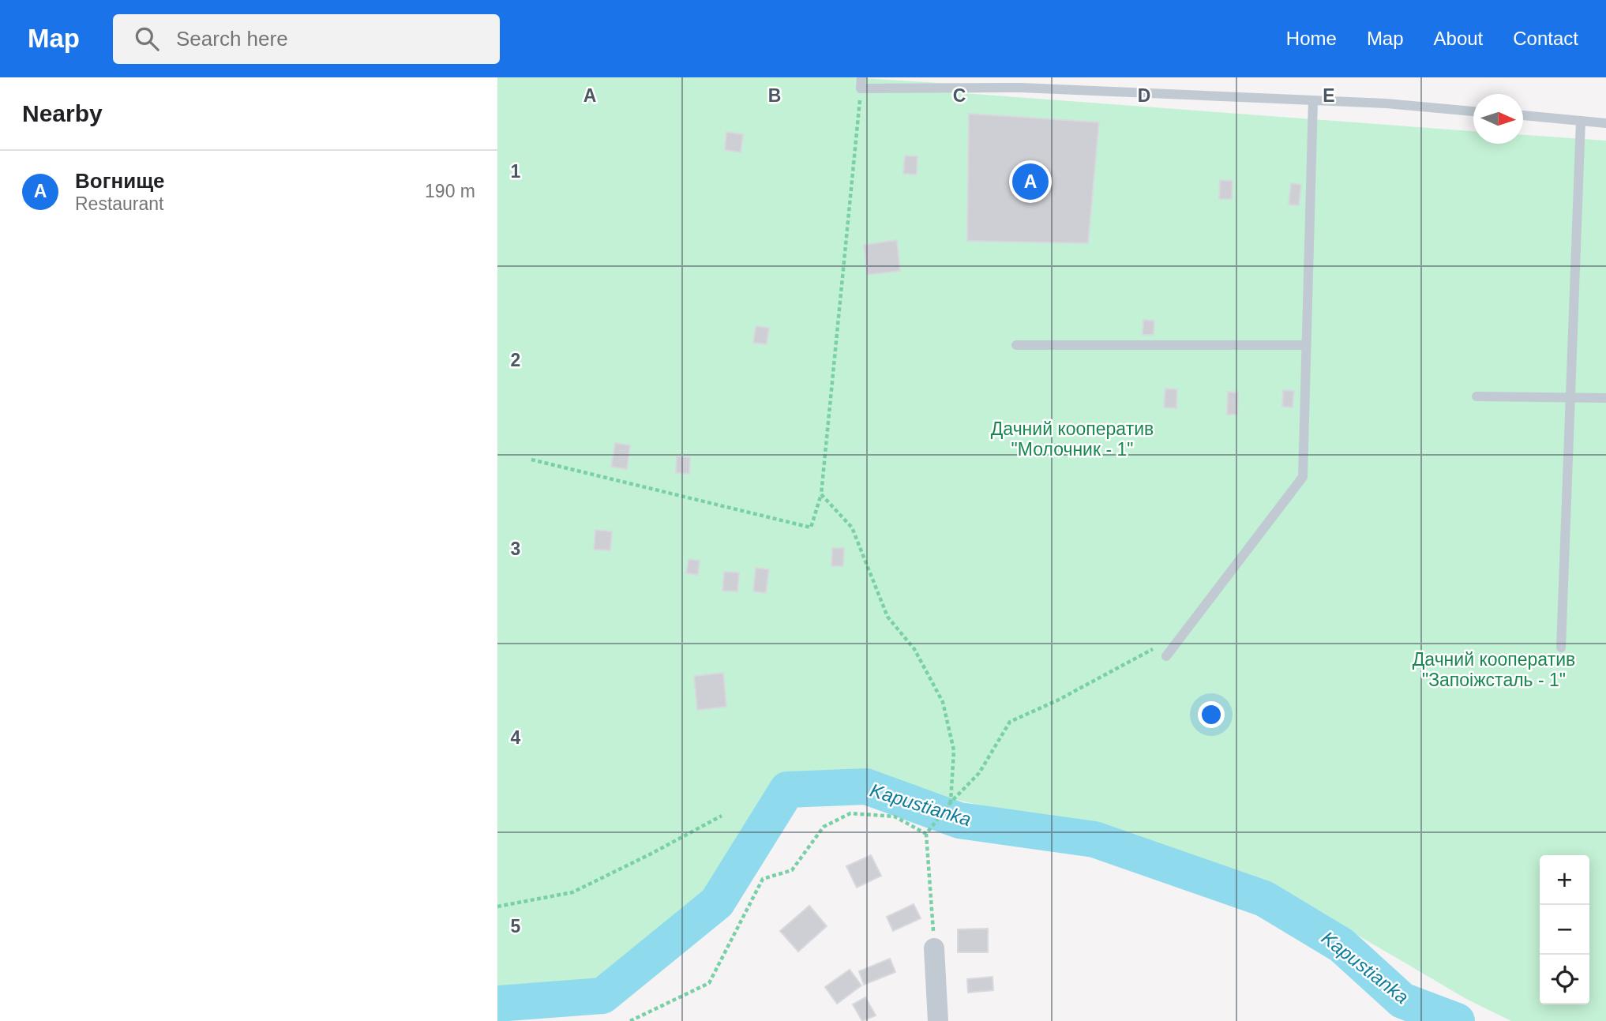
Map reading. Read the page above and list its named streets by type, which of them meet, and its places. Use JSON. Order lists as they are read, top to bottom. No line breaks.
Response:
{"water":["Kapustianka"],"parks":["Дачний кооператив \"Молочник - 1\"","Дачний кооператив \"Запоіжсталь - 1\""],"north":"right","page":{"header":"Map","search":"Search here","nav":["Home","Map","About","Contact"],"heading":"Nearby","list":[{"mark":"A","name":"Вогнище","note":"Restaurant","value":"190 m"}],"pins":"A","map_buttons":["+","−"]},"grid":{"columns":["A","B","C","D","E"],"rows":["1","2","3","4","5"]}}
